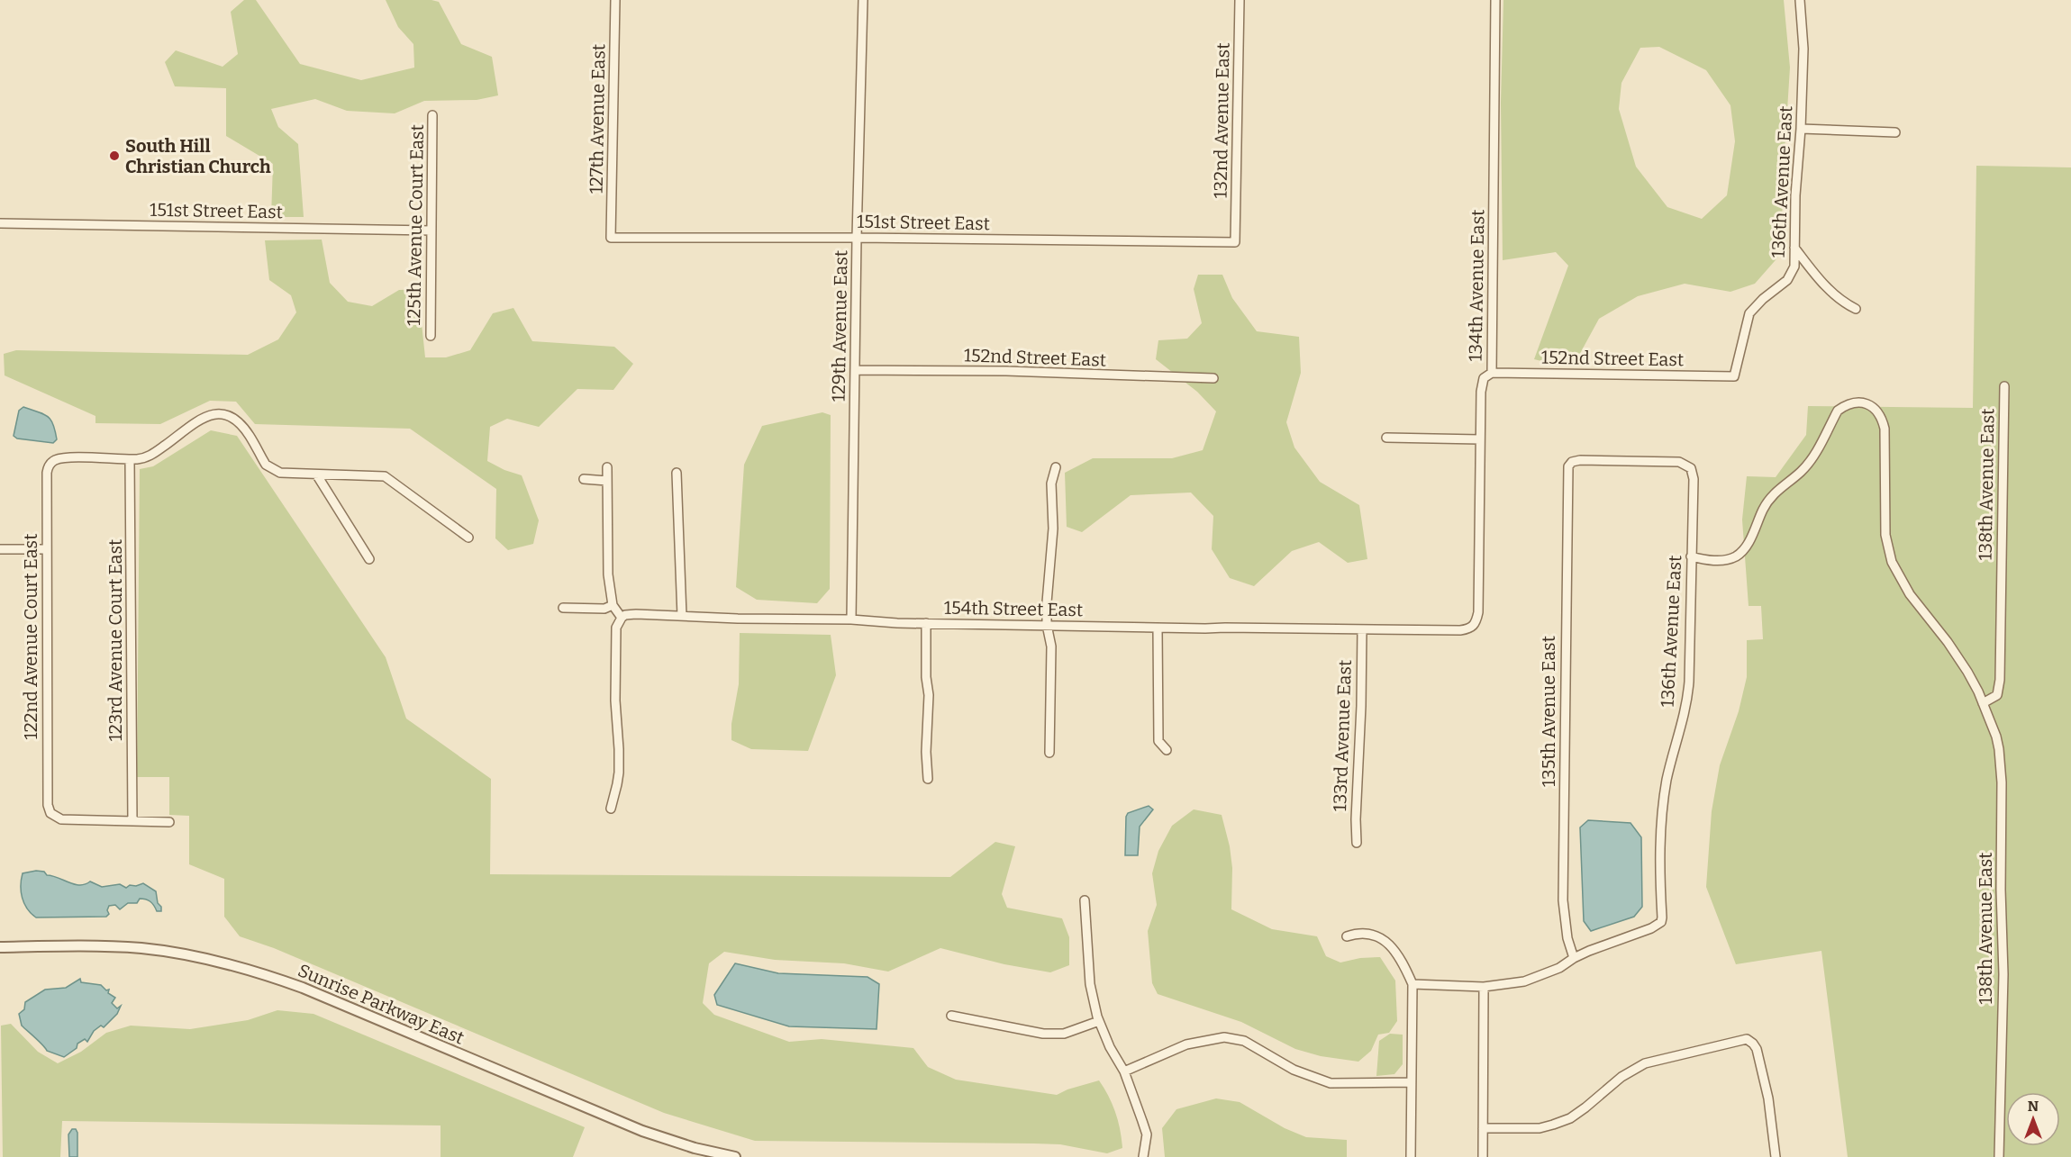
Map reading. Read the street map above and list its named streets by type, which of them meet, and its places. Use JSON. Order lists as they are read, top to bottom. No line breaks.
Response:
{"streets":{"street":["127th Avenue East","132nd Avenue East","136th Avenue East","151st Street East","125th Avenue Court East","134th Avenue East","129th Avenue East","152nd Street East","138th Avenue East","154th Street East","122nd Avenue Court East","123rd Avenue Court East","135th Avenue East","133rd Avenue East","Sunrise Parkway East"]},"crossings":[["127th Avenue East","151st Street East"],["132nd Avenue East","151st Street East"],["136th Avenue East","152nd Street East"],["136th Avenue East","138th Avenue East"],["136th Avenue East","135th Avenue East"],["151st Street East","125th Avenue Court East"],["151st Street East","129th Avenue East"],["134th Avenue East","152nd Street East"],["134th Avenue East","154th Street East"],["129th Avenue East","152nd Street East"],["129th Avenue East","154th Street East"],["154th Street East","133rd Avenue East"],["122nd Avenue Court East","123rd Avenue Court East"]],"places":["South Hill Christian Church"],"north":"top"}
